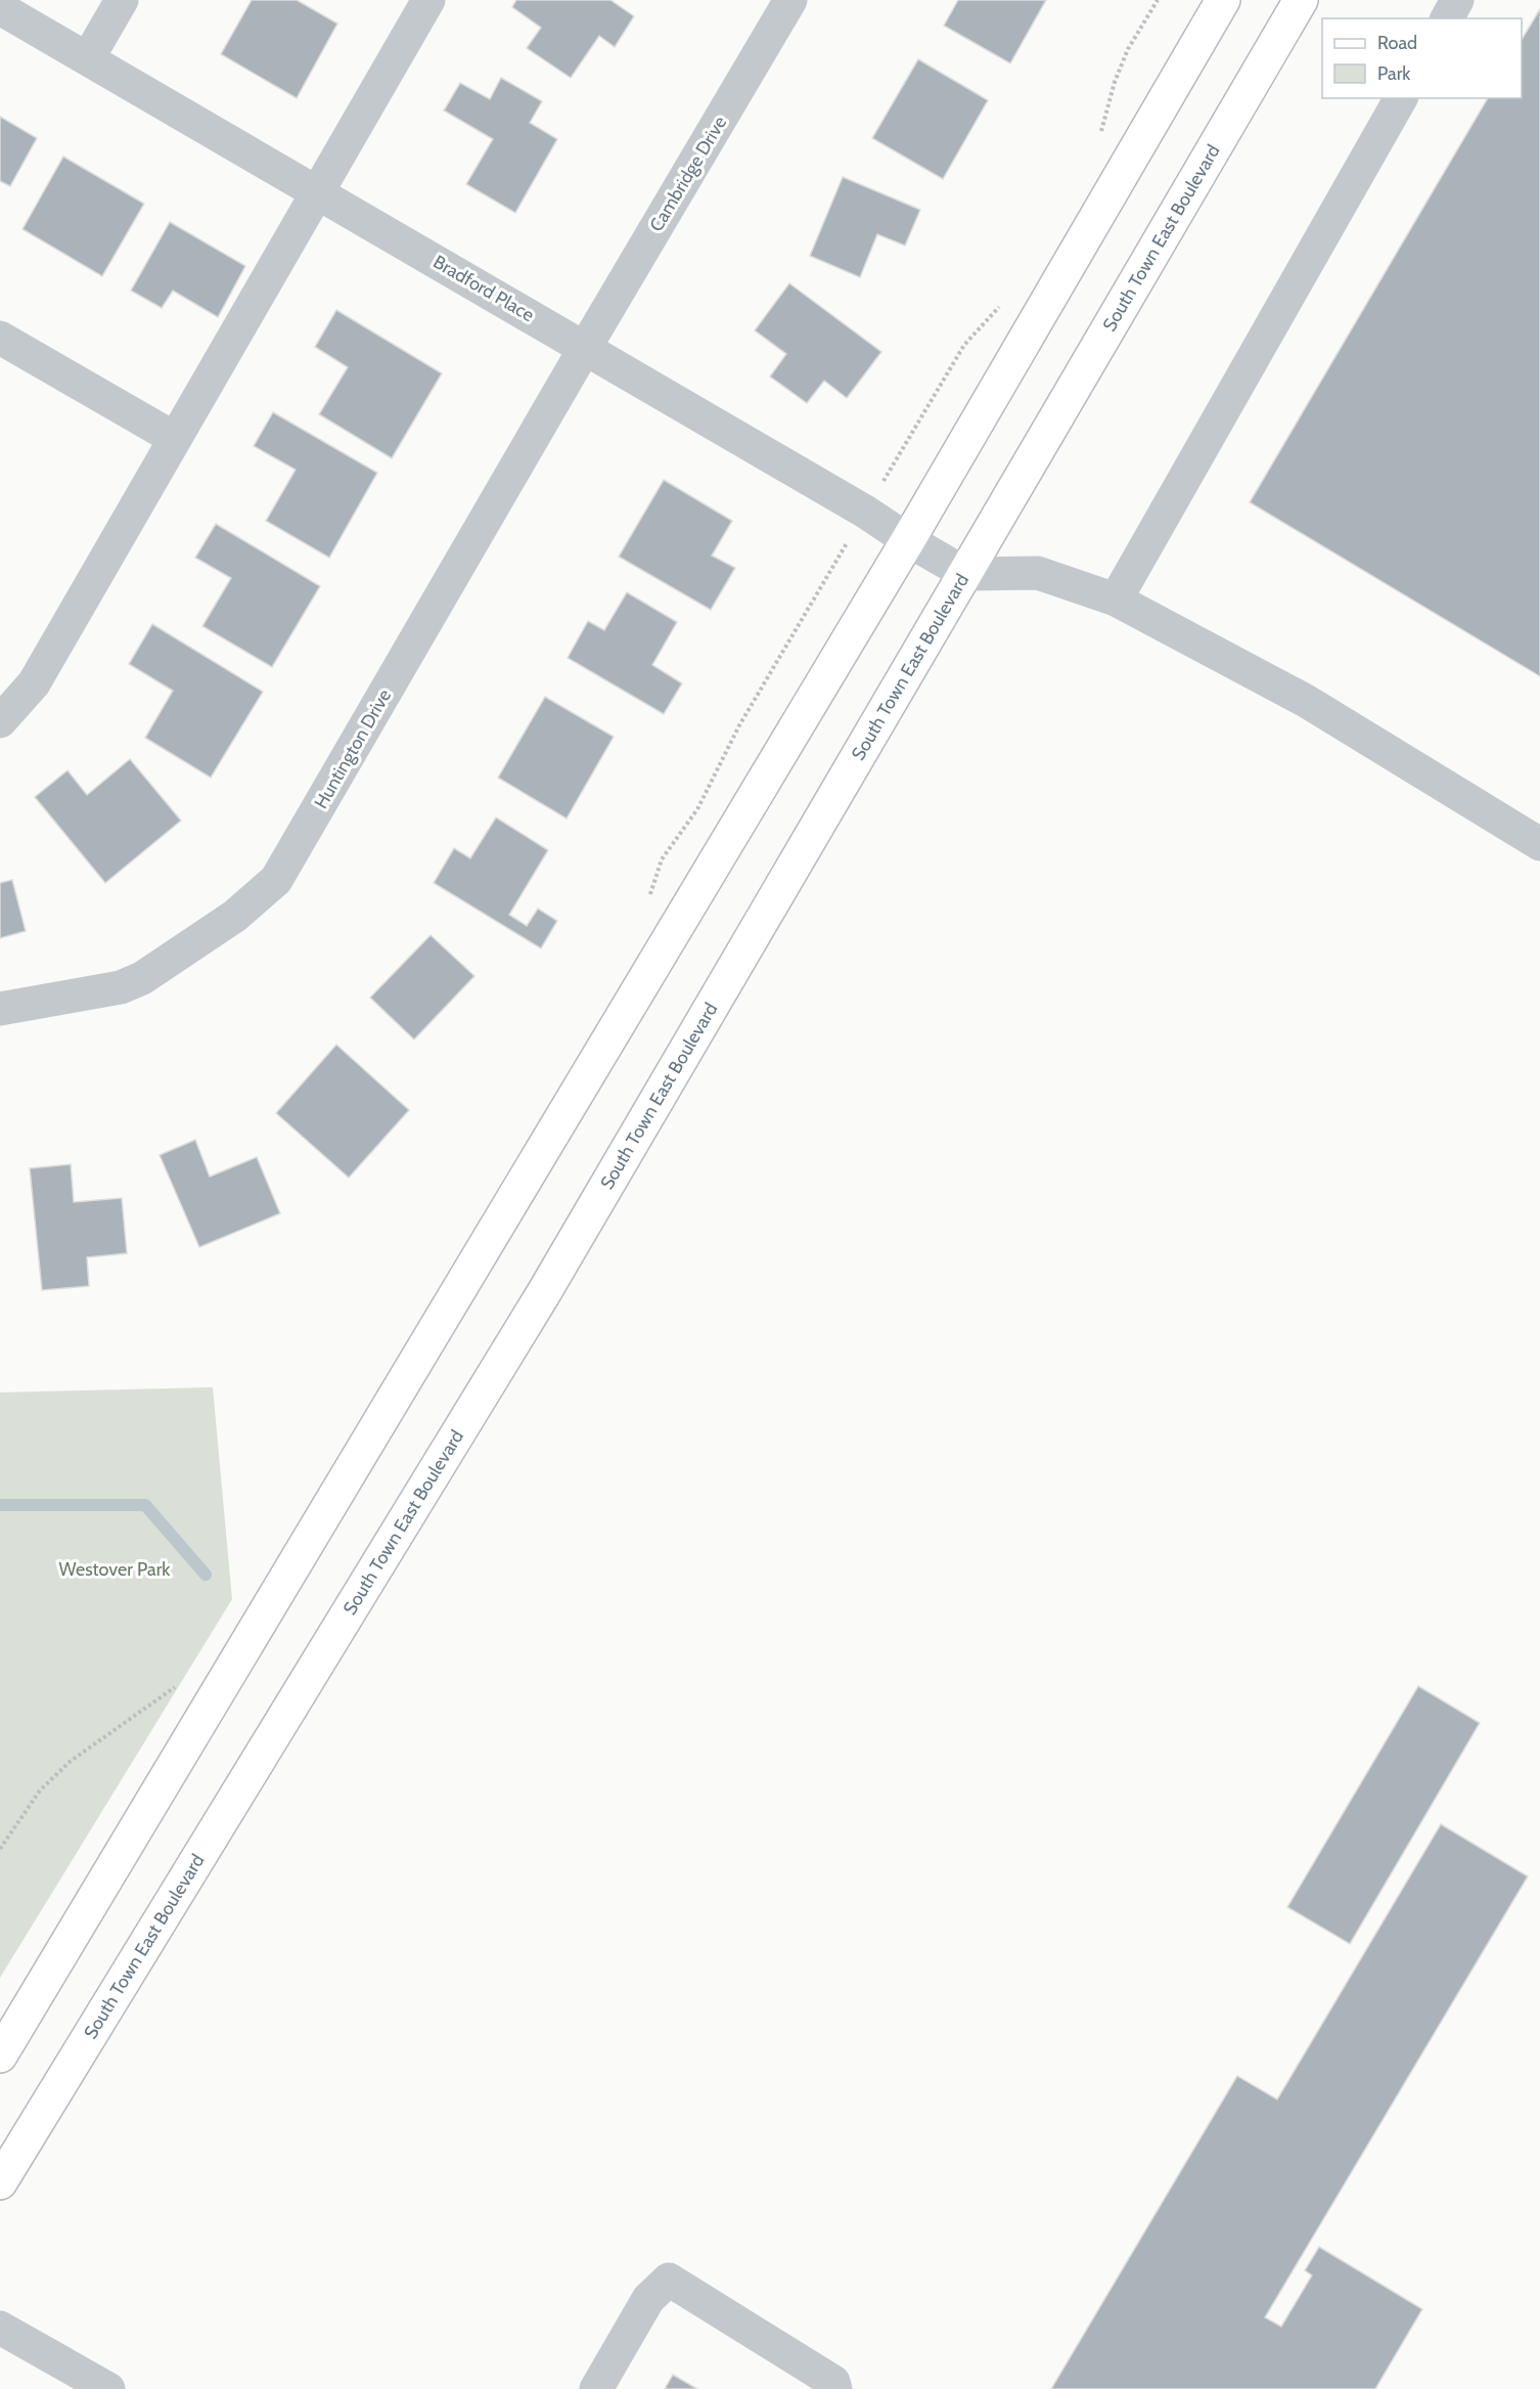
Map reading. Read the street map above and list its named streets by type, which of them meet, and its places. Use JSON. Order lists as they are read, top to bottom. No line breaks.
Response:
{"streets":{"main road":["South Town East Boulevard"],"street":["Cambridge Drive","Bradford Place","Huntington Drive"]},"crossings":[["Cambridge Drive","Bradford Place"],["Cambridge Drive","Huntington Drive"],["South Town East Boulevard","Bradford Place"],["Bradford Place","Huntington Drive"]],"parks":["Westover Park"],"legend":["Road","Park"]}
